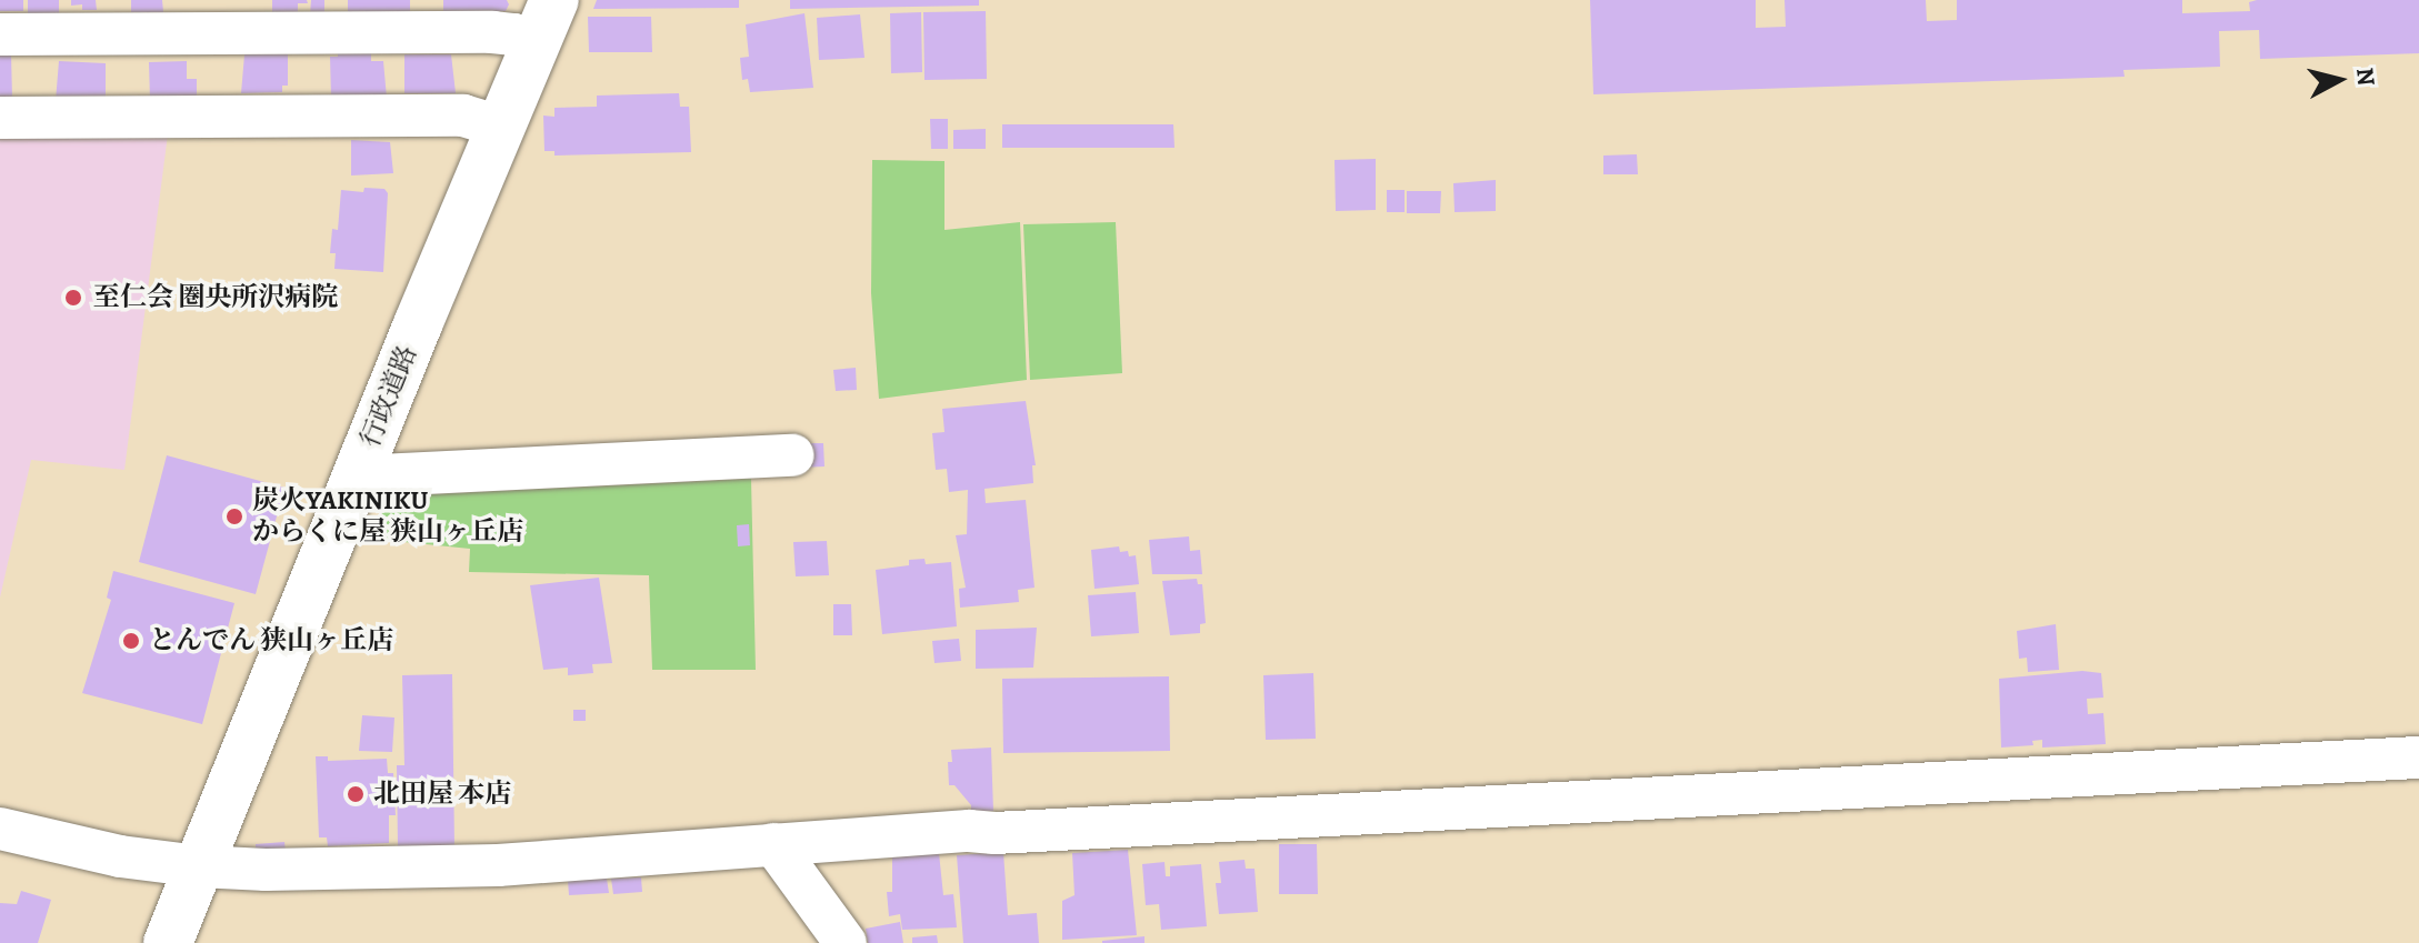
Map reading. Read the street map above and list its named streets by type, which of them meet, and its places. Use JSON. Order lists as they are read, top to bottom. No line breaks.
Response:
{"streets":{"highway":["行政道路"]},"places":["至仁会 圏央所沢病院","炭火YAKINIKU からくに屋 狭山ヶ丘店","とんでん 狭山ヶ丘店","北田屋 本店"],"north":"right"}
